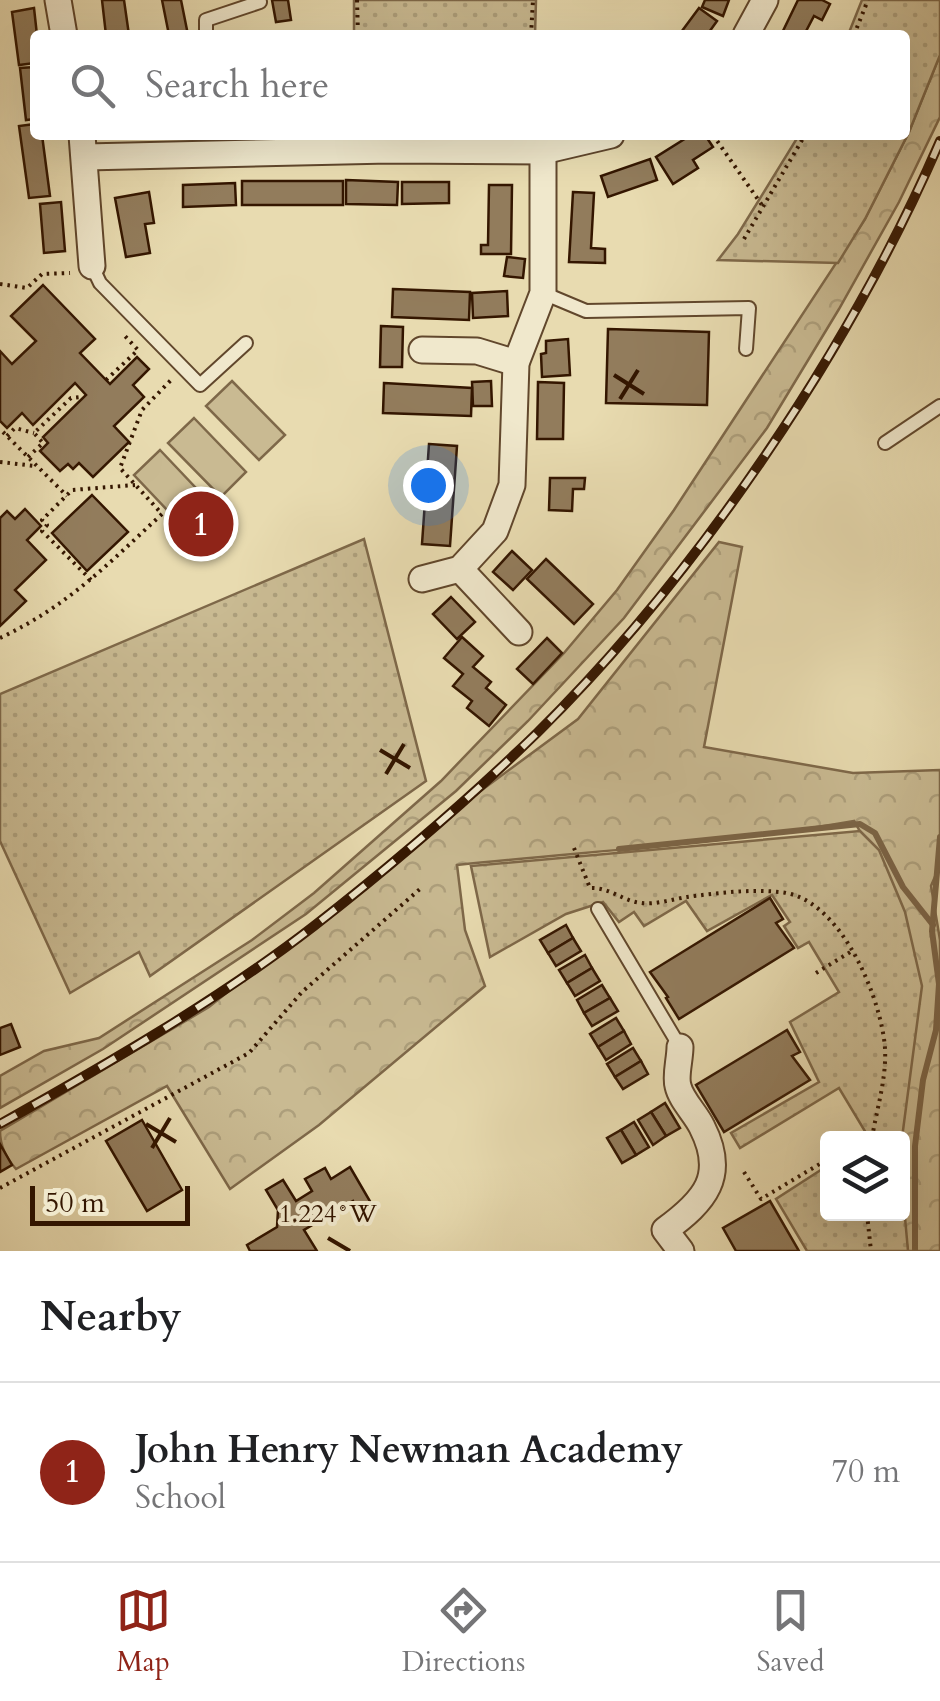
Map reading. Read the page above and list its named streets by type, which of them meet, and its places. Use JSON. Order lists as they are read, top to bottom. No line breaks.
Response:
{"scale_bar":"50 m","page":{"search":"Search here","pins":"1","scale":"50 m","heading":"Nearby","list":[{"mark":"1","name":"John Henry Newman Academy","note":"School","value":"70 m"}],"nav":["Map","Directions","Saved"]},"coordinates":["1.224°W"]}
